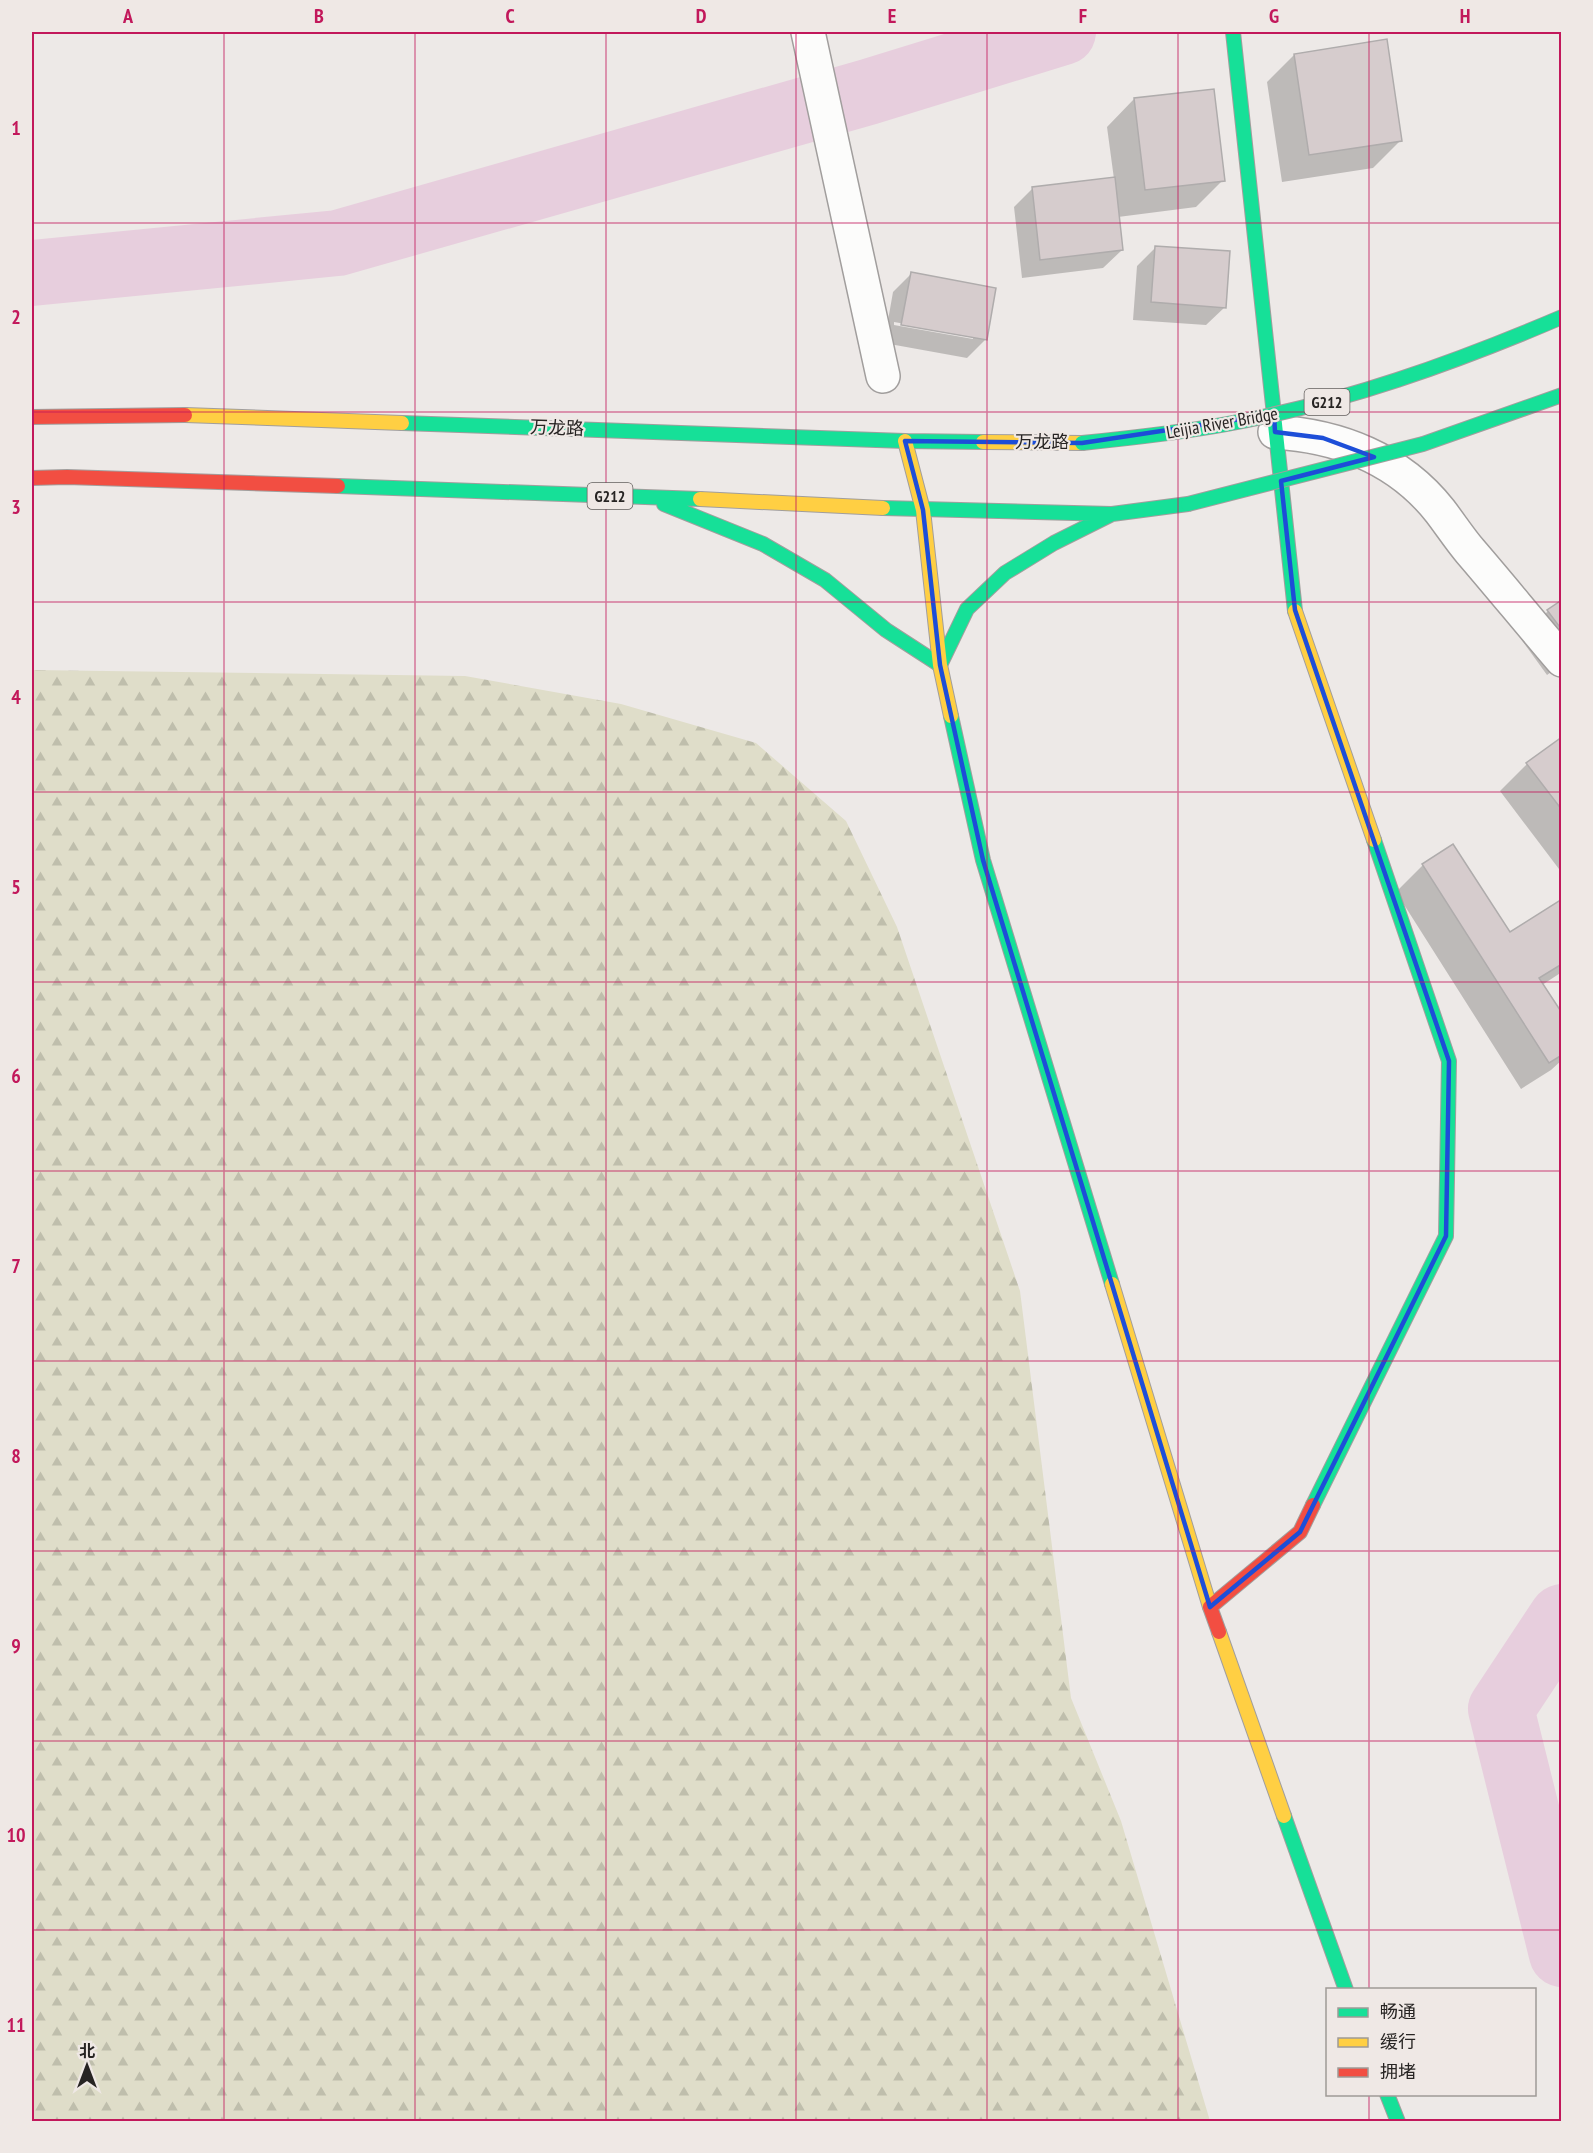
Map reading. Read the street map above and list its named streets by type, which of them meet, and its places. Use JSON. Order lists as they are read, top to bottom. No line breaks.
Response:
{"streets":{"main road":["G212","Leijia River Bridge","万龙路"]},"crossings":[["Leijia River Bridge","万龙路"]],"legend":["畅通","缓行","拥堵"],"north":"top","grid":{"columns":["A","B","C","D","E","F","G","H"],"rows":["1","2","3","4","5","6","7","8","9","10","11"]}}
